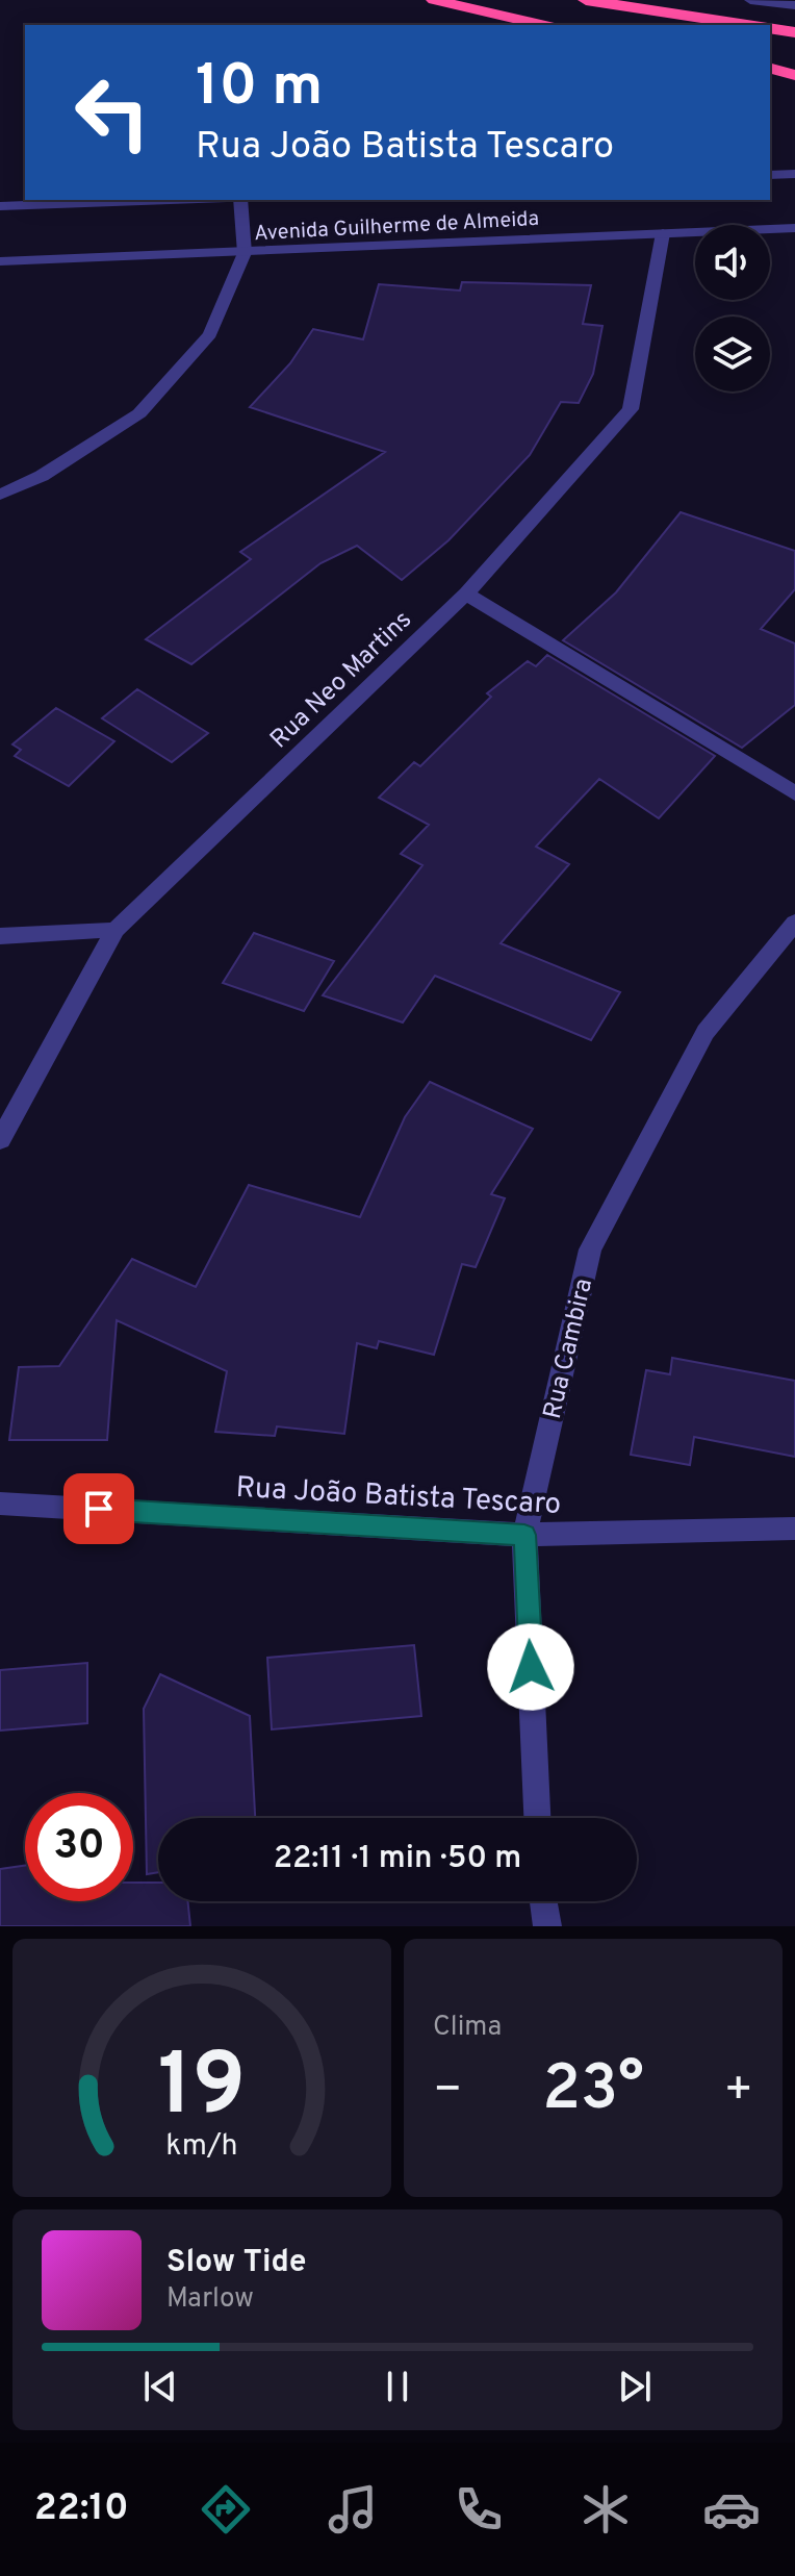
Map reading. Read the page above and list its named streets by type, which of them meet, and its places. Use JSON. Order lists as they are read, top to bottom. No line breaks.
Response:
{"streets":{"street":["Avenida Guilherme de Almeida","Rua Neo Martins","Rua Cambira","Rua João Batista Tescaro"]},"crossings":[["Avenida Guilherme de Almeida","Rua Neo Martins"],["Rua Cambira","Rua João Batista Tescaro"]],"page":{"turn":["10 m","Rua João Batista Tescaro"],"limit":"30","trip":"22:11 · 1 min · 50 m","tile":"Clima","heat":["−","23°","+"],"song":["Slow Tide","Marlow"],"tabs":"22:10","gauge":["19","km/h"]}}
